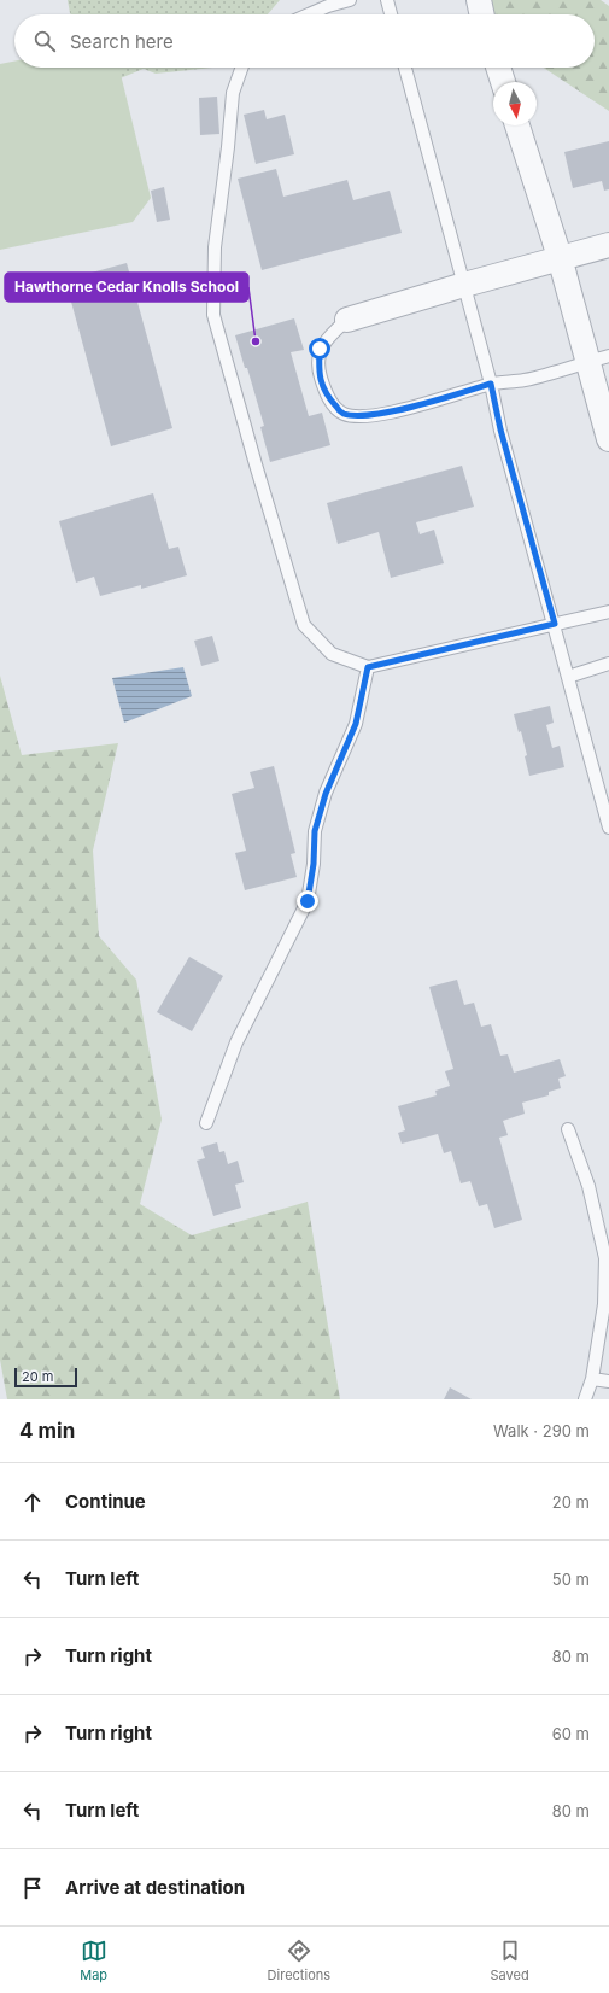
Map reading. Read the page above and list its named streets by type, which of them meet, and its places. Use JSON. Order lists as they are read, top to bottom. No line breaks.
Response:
{"places":["Hawthorne Cedar Knolls School"],"scale_bar":"20 m","north":"bottom","page":{"search":"Search here","scale":"20 m","heading":["4 min","Walk · 290 m"],"list":[["Continue","20 m"],["Turn left","50 m"],["Turn right","80 m"],["Turn right","60 m"],["Turn left","80 m"],"Arrive at destination"],"nav":["Map","Directions","Saved"]}}
